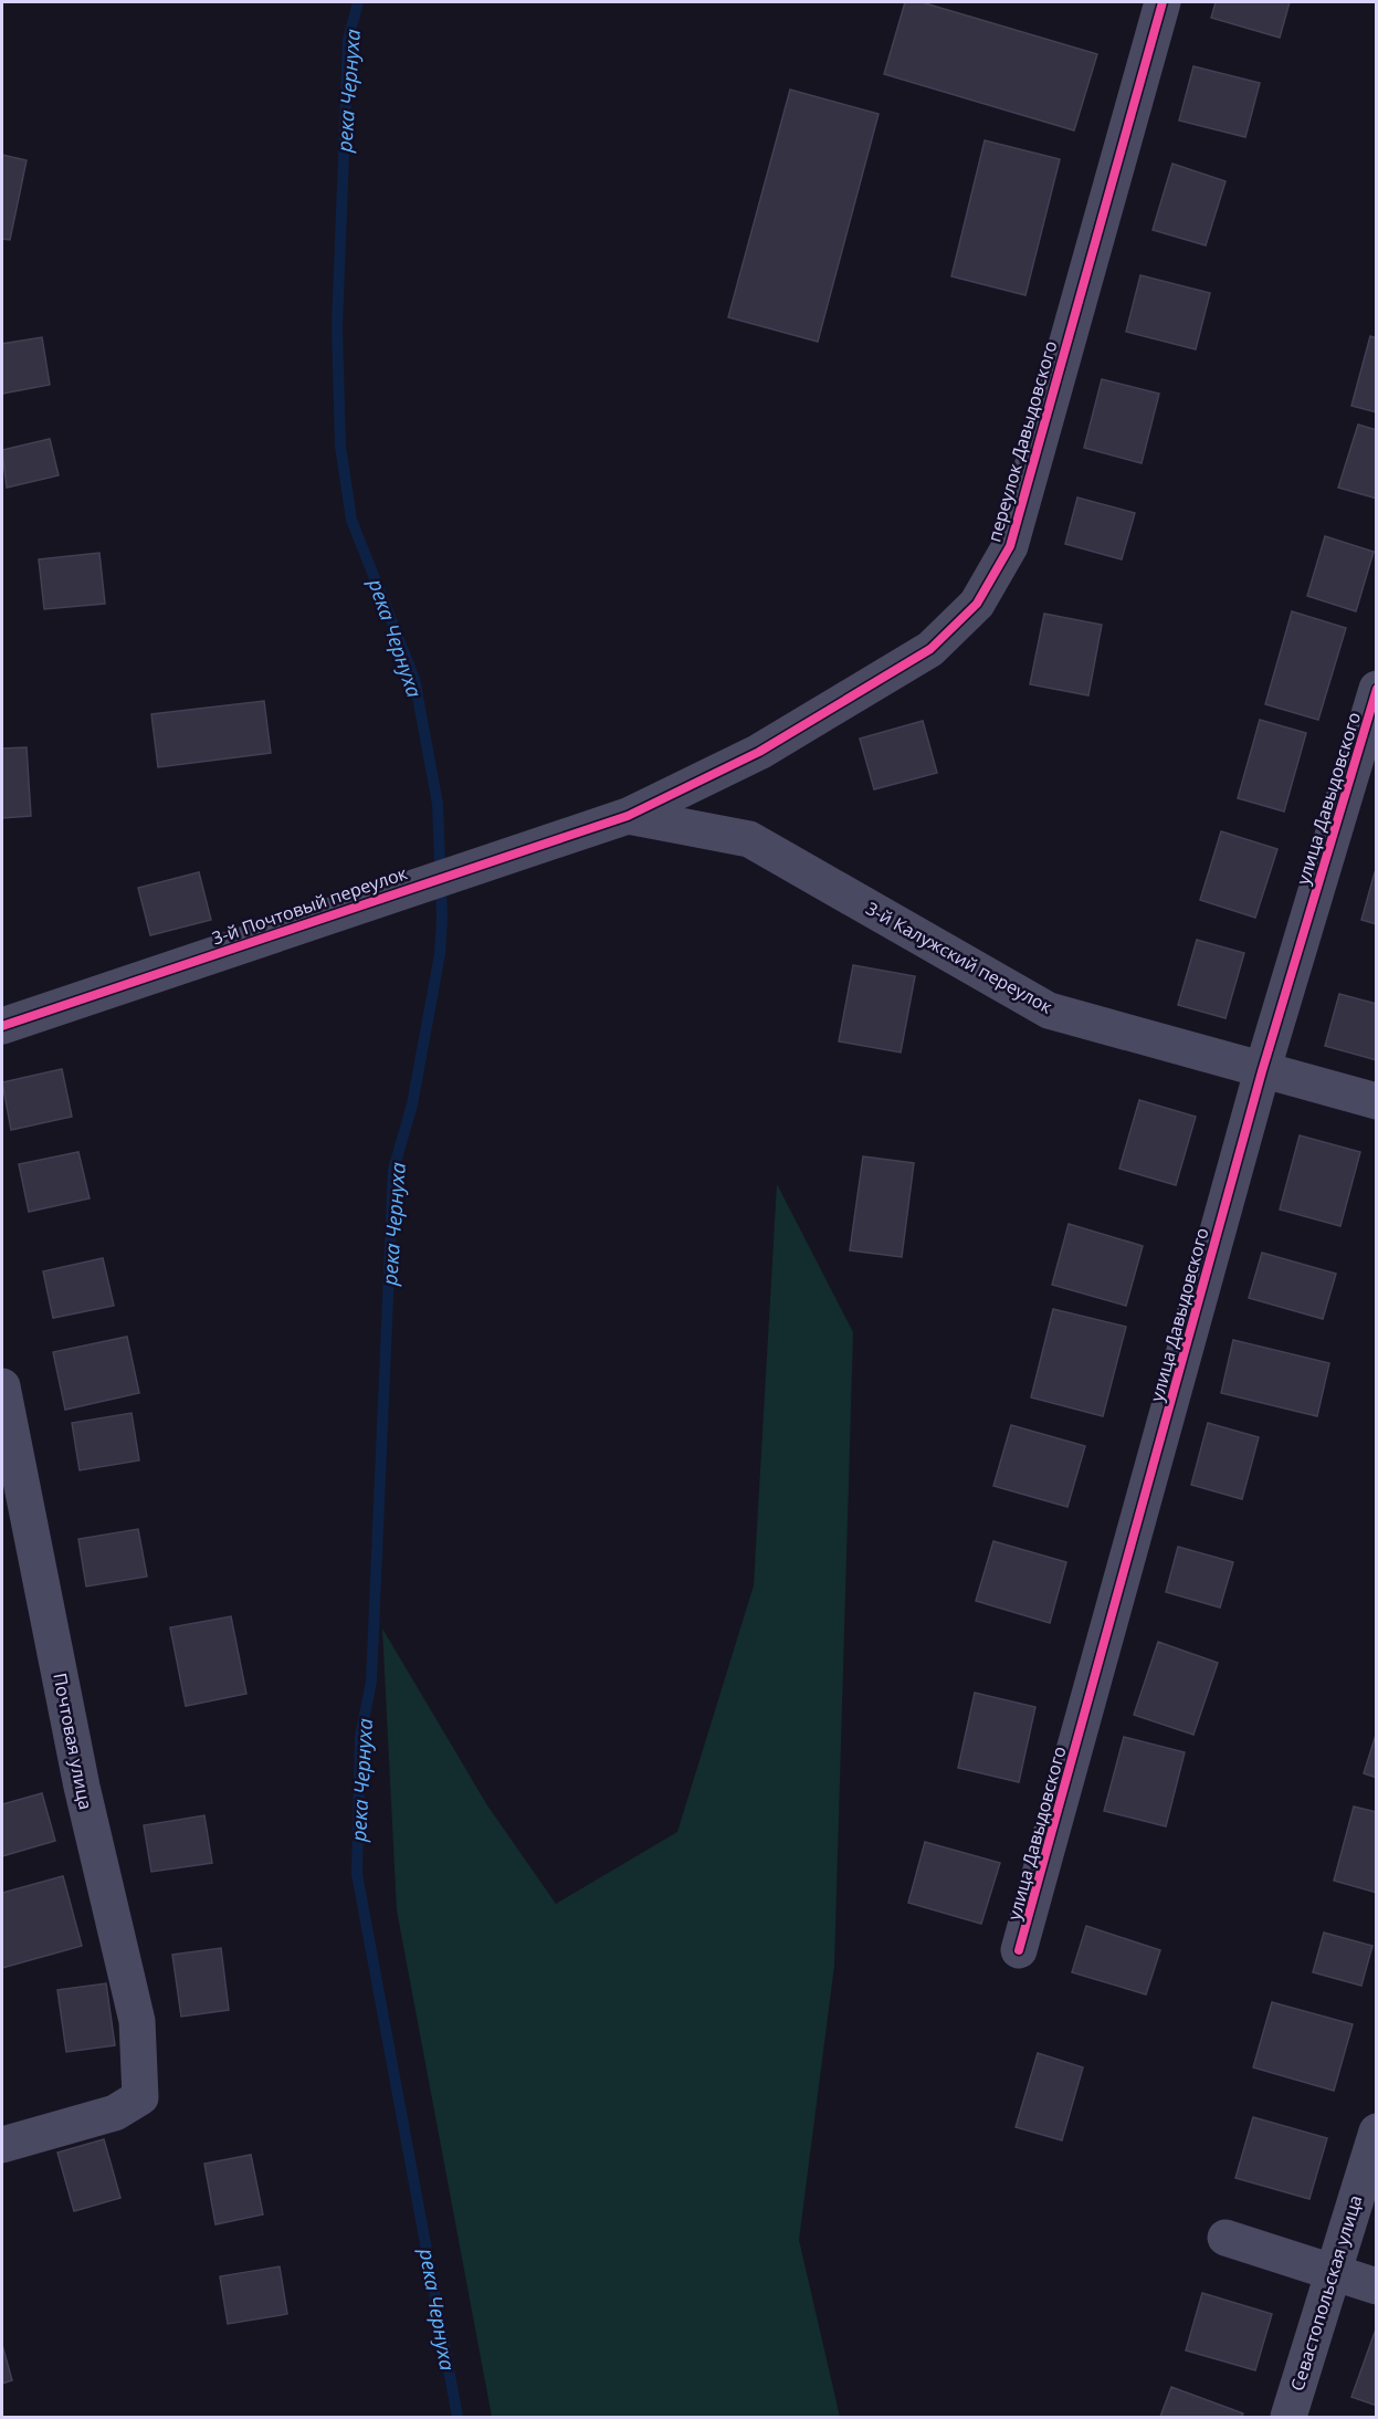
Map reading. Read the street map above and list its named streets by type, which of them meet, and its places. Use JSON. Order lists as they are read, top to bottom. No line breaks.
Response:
{"streets":{"street":["переулок Давыдовского","улица Давыдовского","3-й Почтовый переулок","3-й Калужский переулок","Почтовая улица","Севастопольская улица"]},"crossings":[["переулок Давыдовского","3-й Почтовый переулок"],["переулок Давыдовского","3-й Калужский переулок"],["улица Давыдовского","3-й Калужский переулок"],["3-й Почтовый переулок","3-й Калужский переулок"]],"water":["река Чернуха"]}
